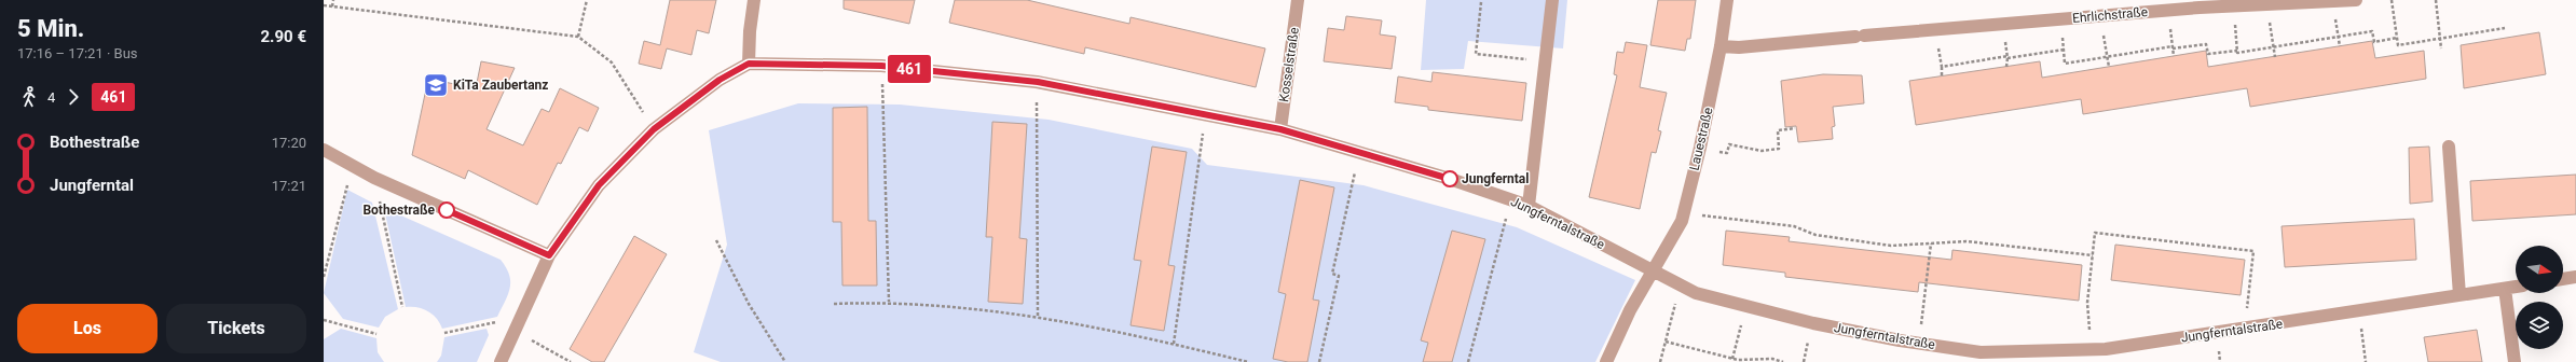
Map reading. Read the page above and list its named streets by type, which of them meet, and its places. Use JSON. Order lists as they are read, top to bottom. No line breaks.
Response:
{"streets":{"street":["Ehrlichstraße","Kosselstraße","Lauestraße","Jungferntalstraße"]},"crossings":[["Ehrlichstraße","Lauestraße"],["Kosselstraße","Jungferntalstraße"],["Lauestraße","Jungferntalstraße"]],"places":{"school or university":["KiTa Zaubertanz"],"other":["Jungferntal","Bothestraße"]},"lines":["bus line 461"],"north":"right","page":{"heading":["5 Min.","17:16 – 17:21 · Bus","2.90 €"],"on_map":"461","legs":["4","461"],"list":[{"name":"Bothestraße","value":"17:20"},{"name":"Jungferntal","value":"17:21"}],"buttons":["Los","Tickets"]}}
